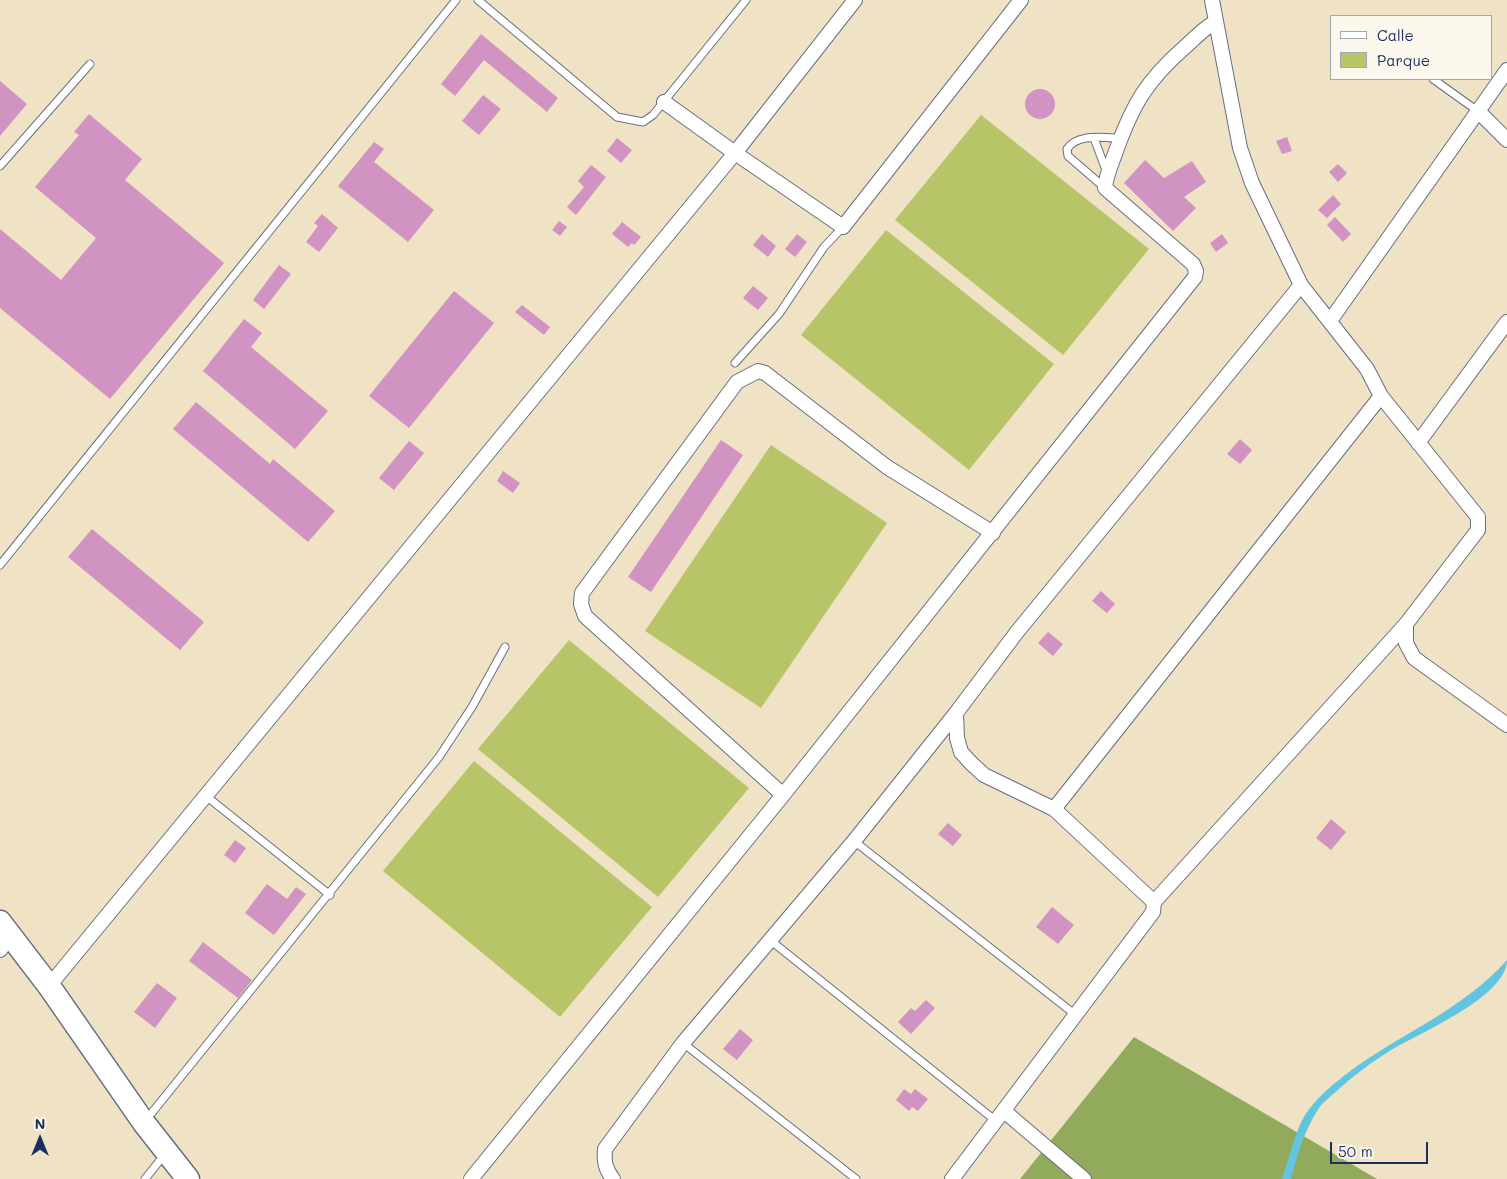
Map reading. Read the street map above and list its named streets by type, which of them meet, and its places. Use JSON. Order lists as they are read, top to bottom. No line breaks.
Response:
{"legend":["Calle","Parque"],"scale_bar":"50 m","north":"top"}
